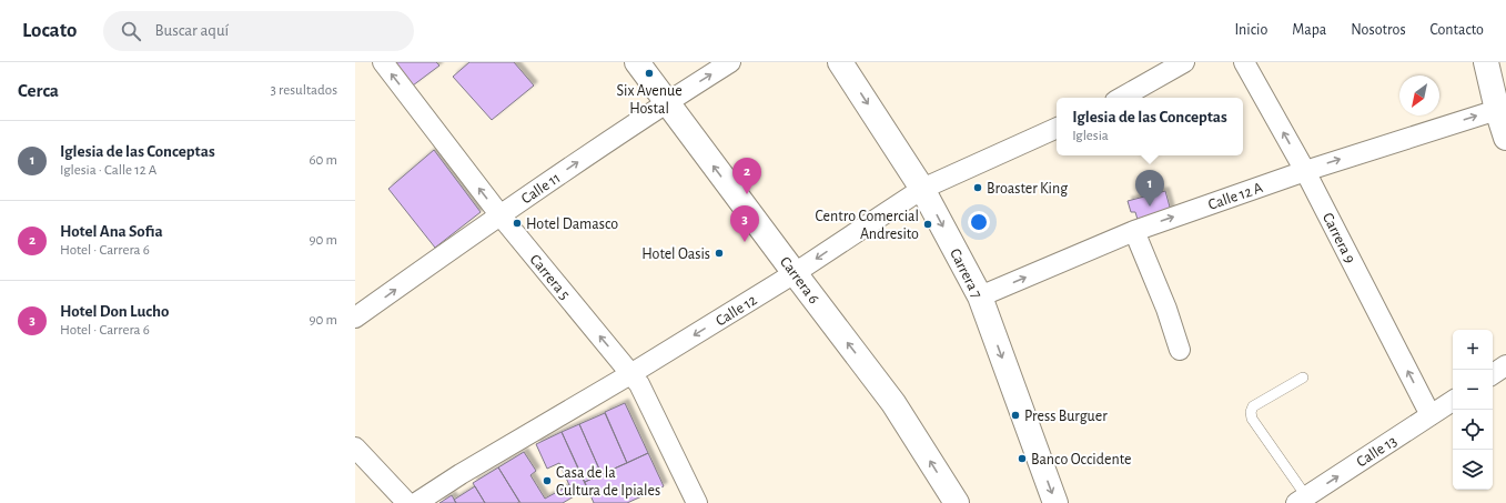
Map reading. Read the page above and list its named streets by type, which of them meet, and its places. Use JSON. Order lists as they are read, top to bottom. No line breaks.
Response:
{"streets":{"main road":["Carrera 7","Carrera 6"],"street":["Calle 11","Calle 12 A","Carrera 9","Carrera 5","Calle 12","Calle 13"]},"crossings":[["Calle 11","Carrera 5"],["Calle 11","Carrera 6"],["Calle 12 A","Carrera 9"],["Calle 12 A","Carrera 7"],["Carrera 9","Calle 13"],["Carrera 7","Calle 12"],["Carrera 5","Calle 12"],["Carrera 6","Calle 12"]],"one_way":["Calle 11","Calle 12 A","Carrera 9","Carrera 7","Carrera 5","Carrera 6","Calle 12","Calle 13"],"places":["Six Avenue Hostal","Broaster King","Hotel Damasco","Centro Comercial Andresito","Hotel Oasis","Press Burguer","Banco Occidente","Casa de la Cultura de Ipiales"],"north":"bottom left","page":{"header":"Locato","search":"Buscar aquí","nav":["Inicio","Mapa","Nosotros","Contacto"],"heading":["Cerca","3 resultados"],"popup":["Iglesia de las Conceptas","Iglesia"],"list":[{"mark":"1","name":"Iglesia de las Conceptas","note":"Iglesia · Calle 12 A","value":"60 m"},{"mark":"2","name":"Hotel Ana Sofia","note":"Hotel · Carrera 6","value":"90 m"},{"mark":"3","name":"Hotel Don Lucho","note":"Hotel · Carrera 6","value":"90 m"}],"pins":["2","1","3"],"map_buttons":["+","−"]}}
